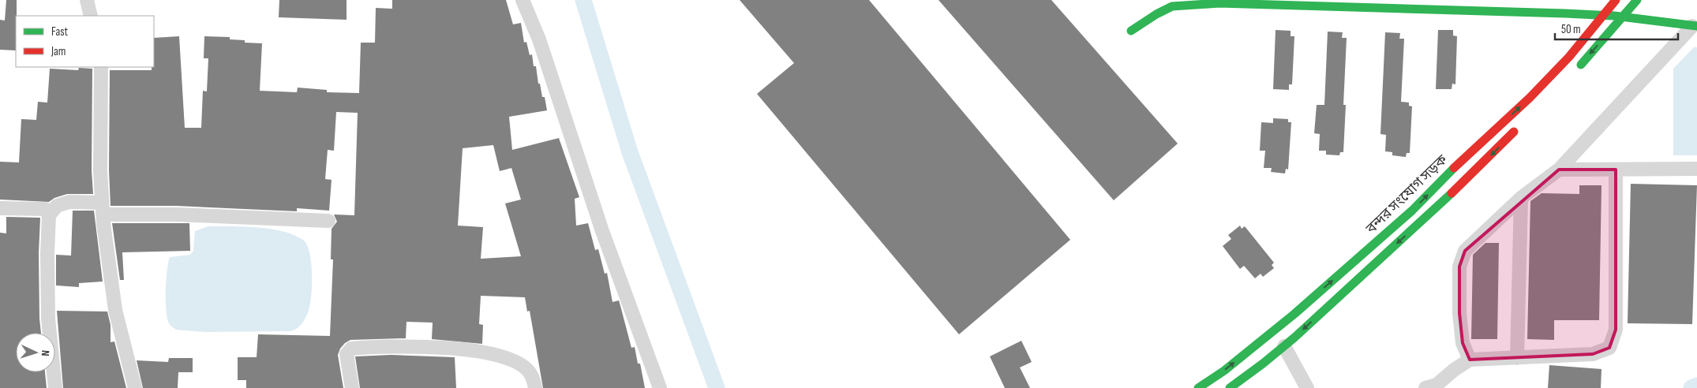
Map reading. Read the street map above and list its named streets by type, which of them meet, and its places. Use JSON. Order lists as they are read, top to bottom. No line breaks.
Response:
{"streets":{"main road":["বন্দর সংযোগ সড়ক"]},"legend":["Fast","Jam"],"scale_bar":"50 m","north":"right"}
